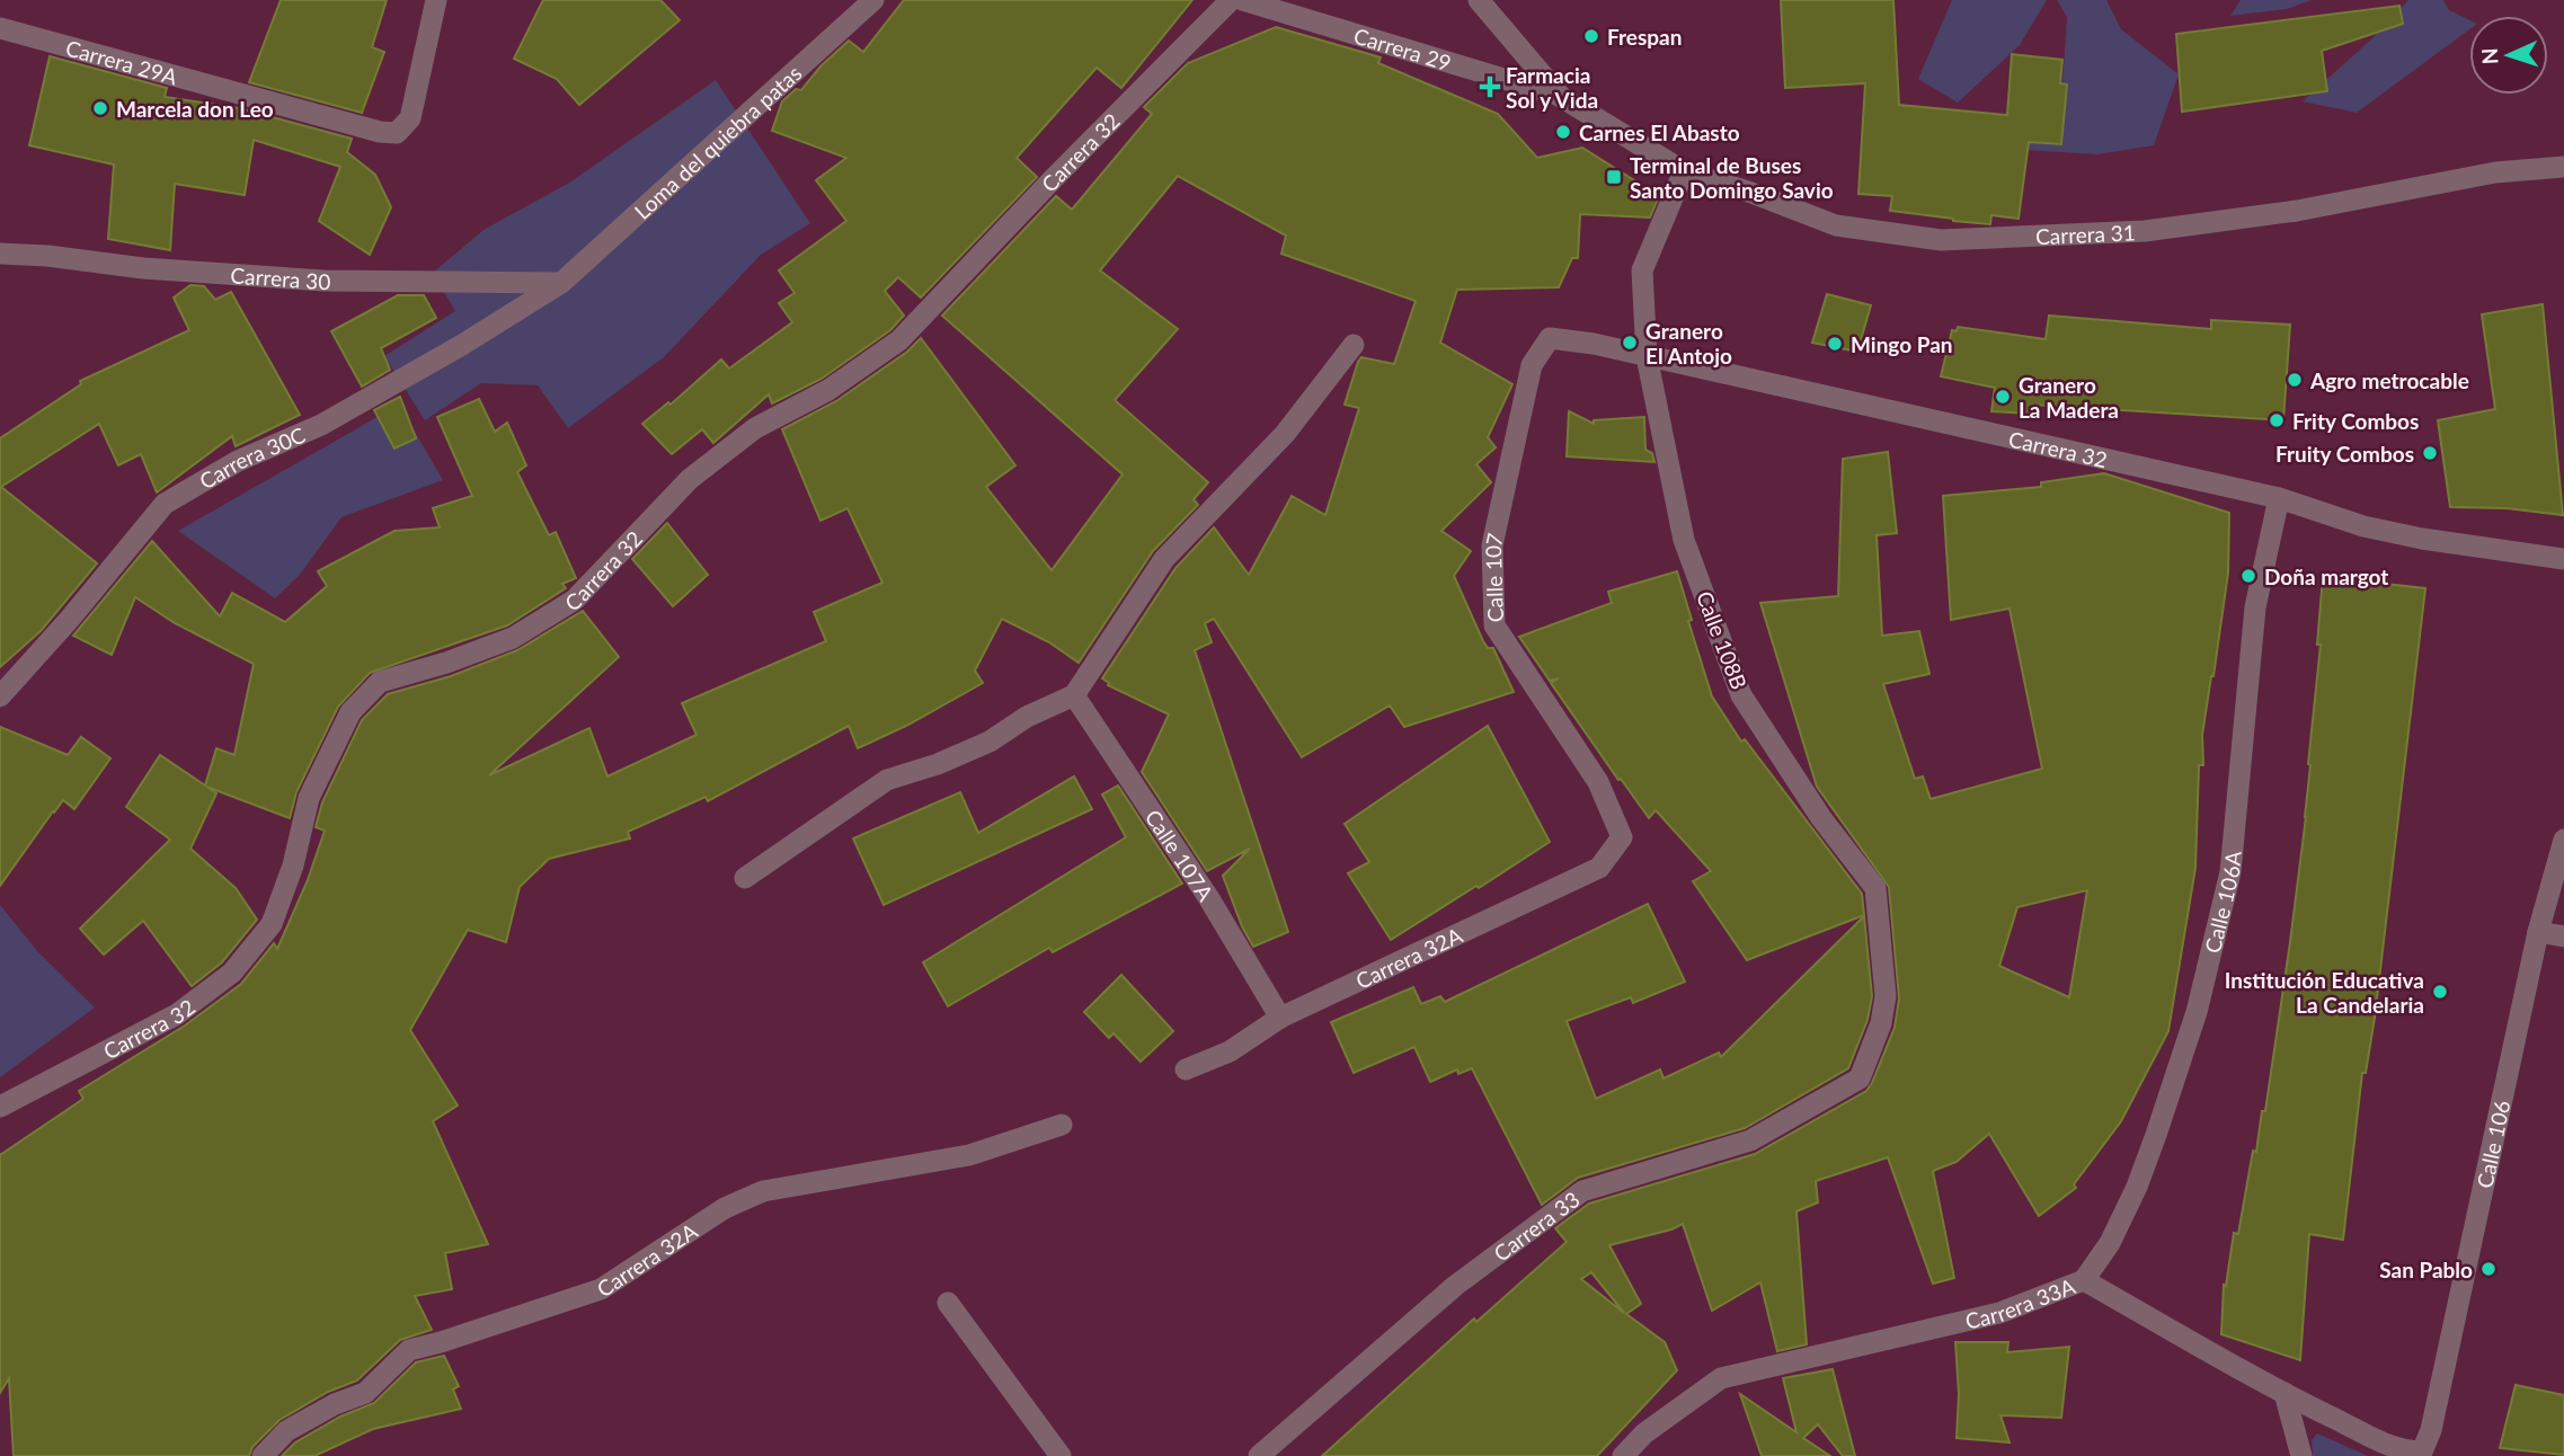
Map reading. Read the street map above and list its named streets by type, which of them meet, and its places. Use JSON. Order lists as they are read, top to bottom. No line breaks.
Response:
{"streets":{"street":["Carrera 29","Carrera 29A","Loma del quiebra patas","Carrera 32","Carrera 31","Carrera 30","Carrera 30C","Calle 107","Calle 108B","Calle 107A","Calle 106A","Carrera 32A","Calle 106","Carrera 33","Carrera 33A"]},"crossings":[["Carrera 29","Carrera 31"],["Loma del quiebra patas","Carrera 30"],["Loma del quiebra patas","Carrera 30C"],["Carrera 32","Calle 107"],["Carrera 32","Calle 108B"],["Carrera 32","Calle 106A"],["Carrera 31","Calle 108B"],["Carrera 30","Carrera 30C"],["Calle 107","Carrera 32A"],["Calle 108B","Carrera 33"],["Calle 107A","Carrera 32A"],["Calle 106A","Carrera 33A"],["Calle 106","Carrera 33A"]],"places":{"other":["Frespan","Marcela don Leo","Carnes El Abasto","Granero El Antojo","Mingo Pan","Agro metrocable","Granero La Madera","Frity Combos","Fruity Combos","Doña margot","Institución Educativa La Candelaria","San Pablo"],"health":["Farmacia Sol y Vida"],"transit":["Terminal de Buses Santo Domingo Savio"]},"north":"left"}
